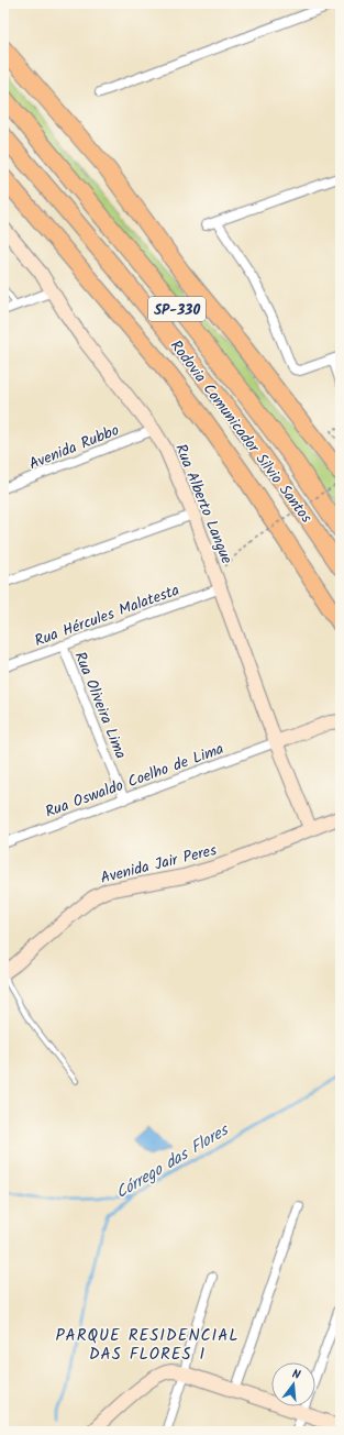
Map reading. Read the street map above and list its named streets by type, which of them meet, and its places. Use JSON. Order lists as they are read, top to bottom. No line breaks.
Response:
{"streets":{"highway":["SP-330","Rodovia Comunicador Silvio Santos"],"street":["Avenida Rubbo","Rua Alberto Langue","Rua Hércules Malatesta","Rua Oliveira Lima","Rua Oswaldo Coelho de Lima","Avenida Jair Peres"]},"crossings":[["Avenida Rubbo","Rua Alberto Langue"],["Rua Alberto Langue","Rua Hércules Malatesta"],["Rua Alberto Langue","Rua Oswaldo Coelho de Lima"],["Rua Alberto Langue","Avenida Jair Peres"],["Rua Hércules Malatesta","Rua Oliveira Lima"],["Rua Oliveira Lima","Rua Oswaldo Coelho de Lima"]],"districts":["PARQUE RESIDENCIAL DAS FLORES I"],"water":["Córrego das Flores"],"north":"top"}
